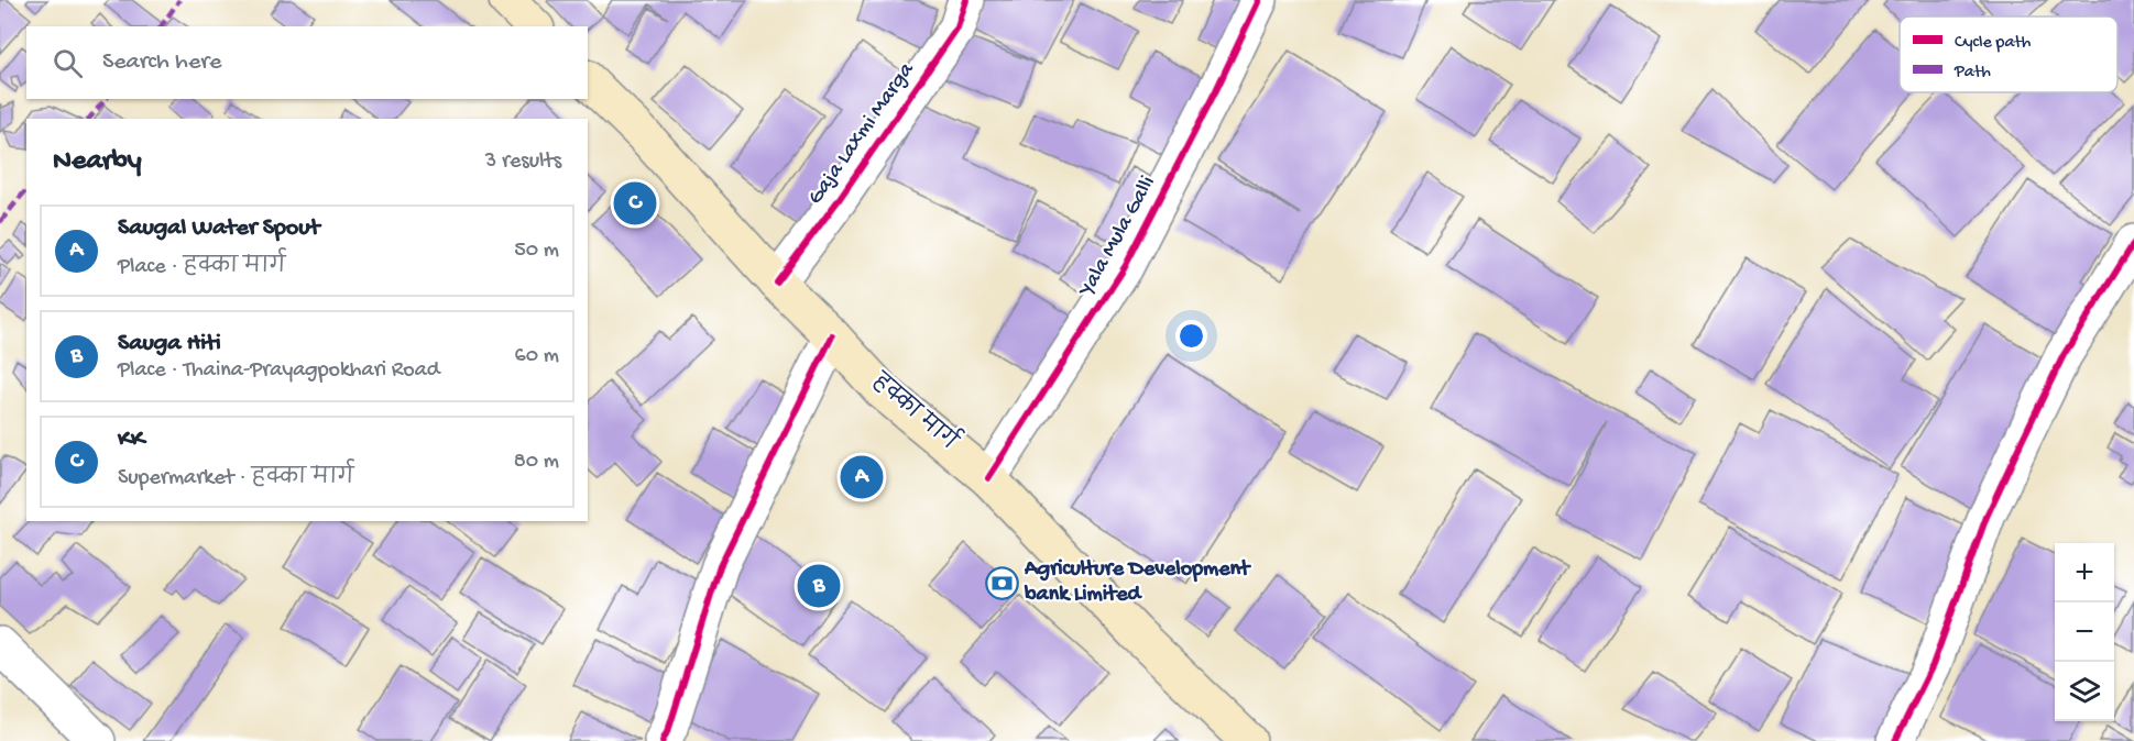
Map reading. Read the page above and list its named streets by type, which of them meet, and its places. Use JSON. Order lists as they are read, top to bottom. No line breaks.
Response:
{"streets":{"main road":["हक्का मार्ग"],"street":["Gaja Laxmi Marga","Yala Mula Galli"]},"crossings":[["Gaja Laxmi Marga","हक्का मार्ग"],["Yala Mula Galli","हक्का मार्ग"]],"places":{"bank":["Agriculture Development bank Limited"]},"legend":["Cycle path","Path"],"page":{"search":"Search here","heading":["Nearby","3 results"],"pins":["C","A","B"],"list":[{"mark":"A","name":"Saugal Water Spout","note":"Place · हक्का मार्ग","value":"50 m"},{"mark":"B","name":"Sauga Hiti","note":"Place · Thaina-Prayagpokhari Road","value":"60 m"},{"mark":"C","name":"KK","note":"Supermarket · हक्का मार्ग","value":"80 m"}],"map_buttons":["+","−"]}}
